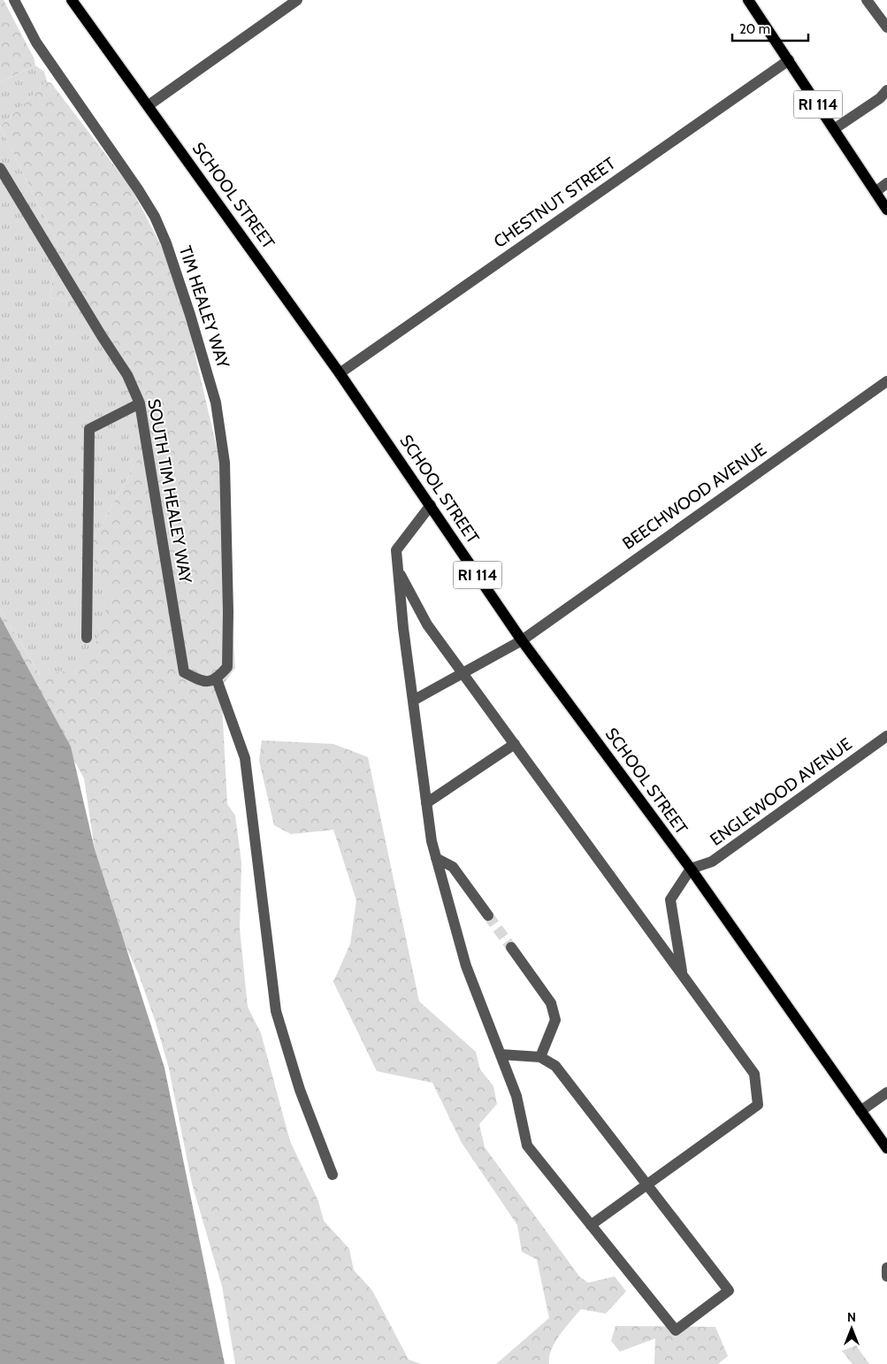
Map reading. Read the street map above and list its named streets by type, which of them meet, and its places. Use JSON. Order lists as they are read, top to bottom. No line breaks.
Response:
{"streets":{"main road":["RI 114","SCHOOL STREET"],"street":["CHESTNUT STREET","TIM HEALEY WAY","SOUTH TIM HEALEY WAY","BEECHWOOD AVENUE","ENGLEWOOD AVENUE"]},"crossings":[["RI 114","CHESTNUT STREET"],["SCHOOL STREET","CHESTNUT STREET"],["SCHOOL STREET","BEECHWOOD AVENUE"],["SCHOOL STREET","ENGLEWOOD AVENUE"],["TIM HEALEY WAY","SOUTH TIM HEALEY WAY"]],"scale_bar":"20 m","north":"top"}
